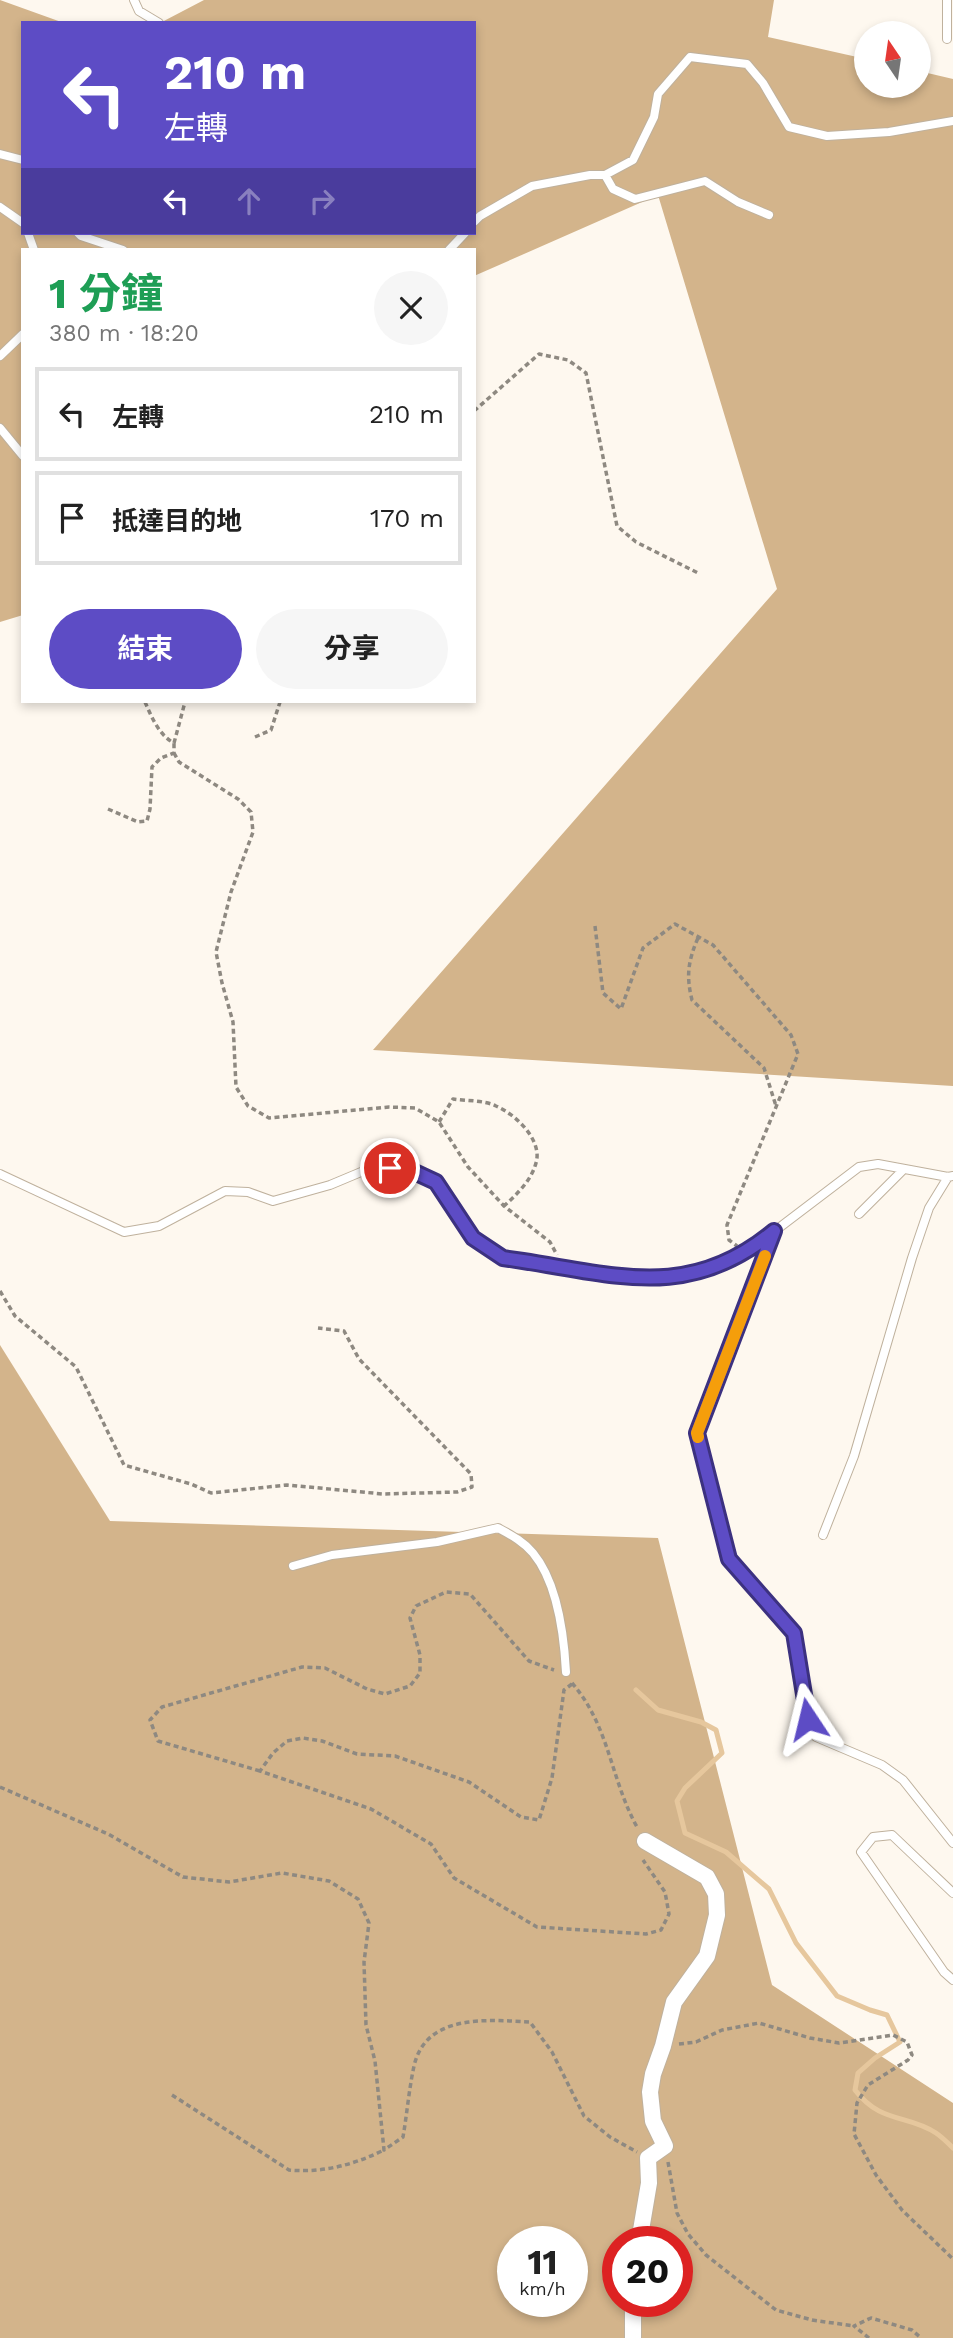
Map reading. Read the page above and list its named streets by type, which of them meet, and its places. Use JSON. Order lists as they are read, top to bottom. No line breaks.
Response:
{"north":"top","page":{"turn":["210 m","左轉"],"heading":["1 分鐘","380 m · 18:20"],"list":[{"name":"左轉","value":"210 m"},{"name":"抵達目的地","value":"170 m"}],"buttons":["結束","分享"],"speed":"11 km/h","limit":"20"}}
